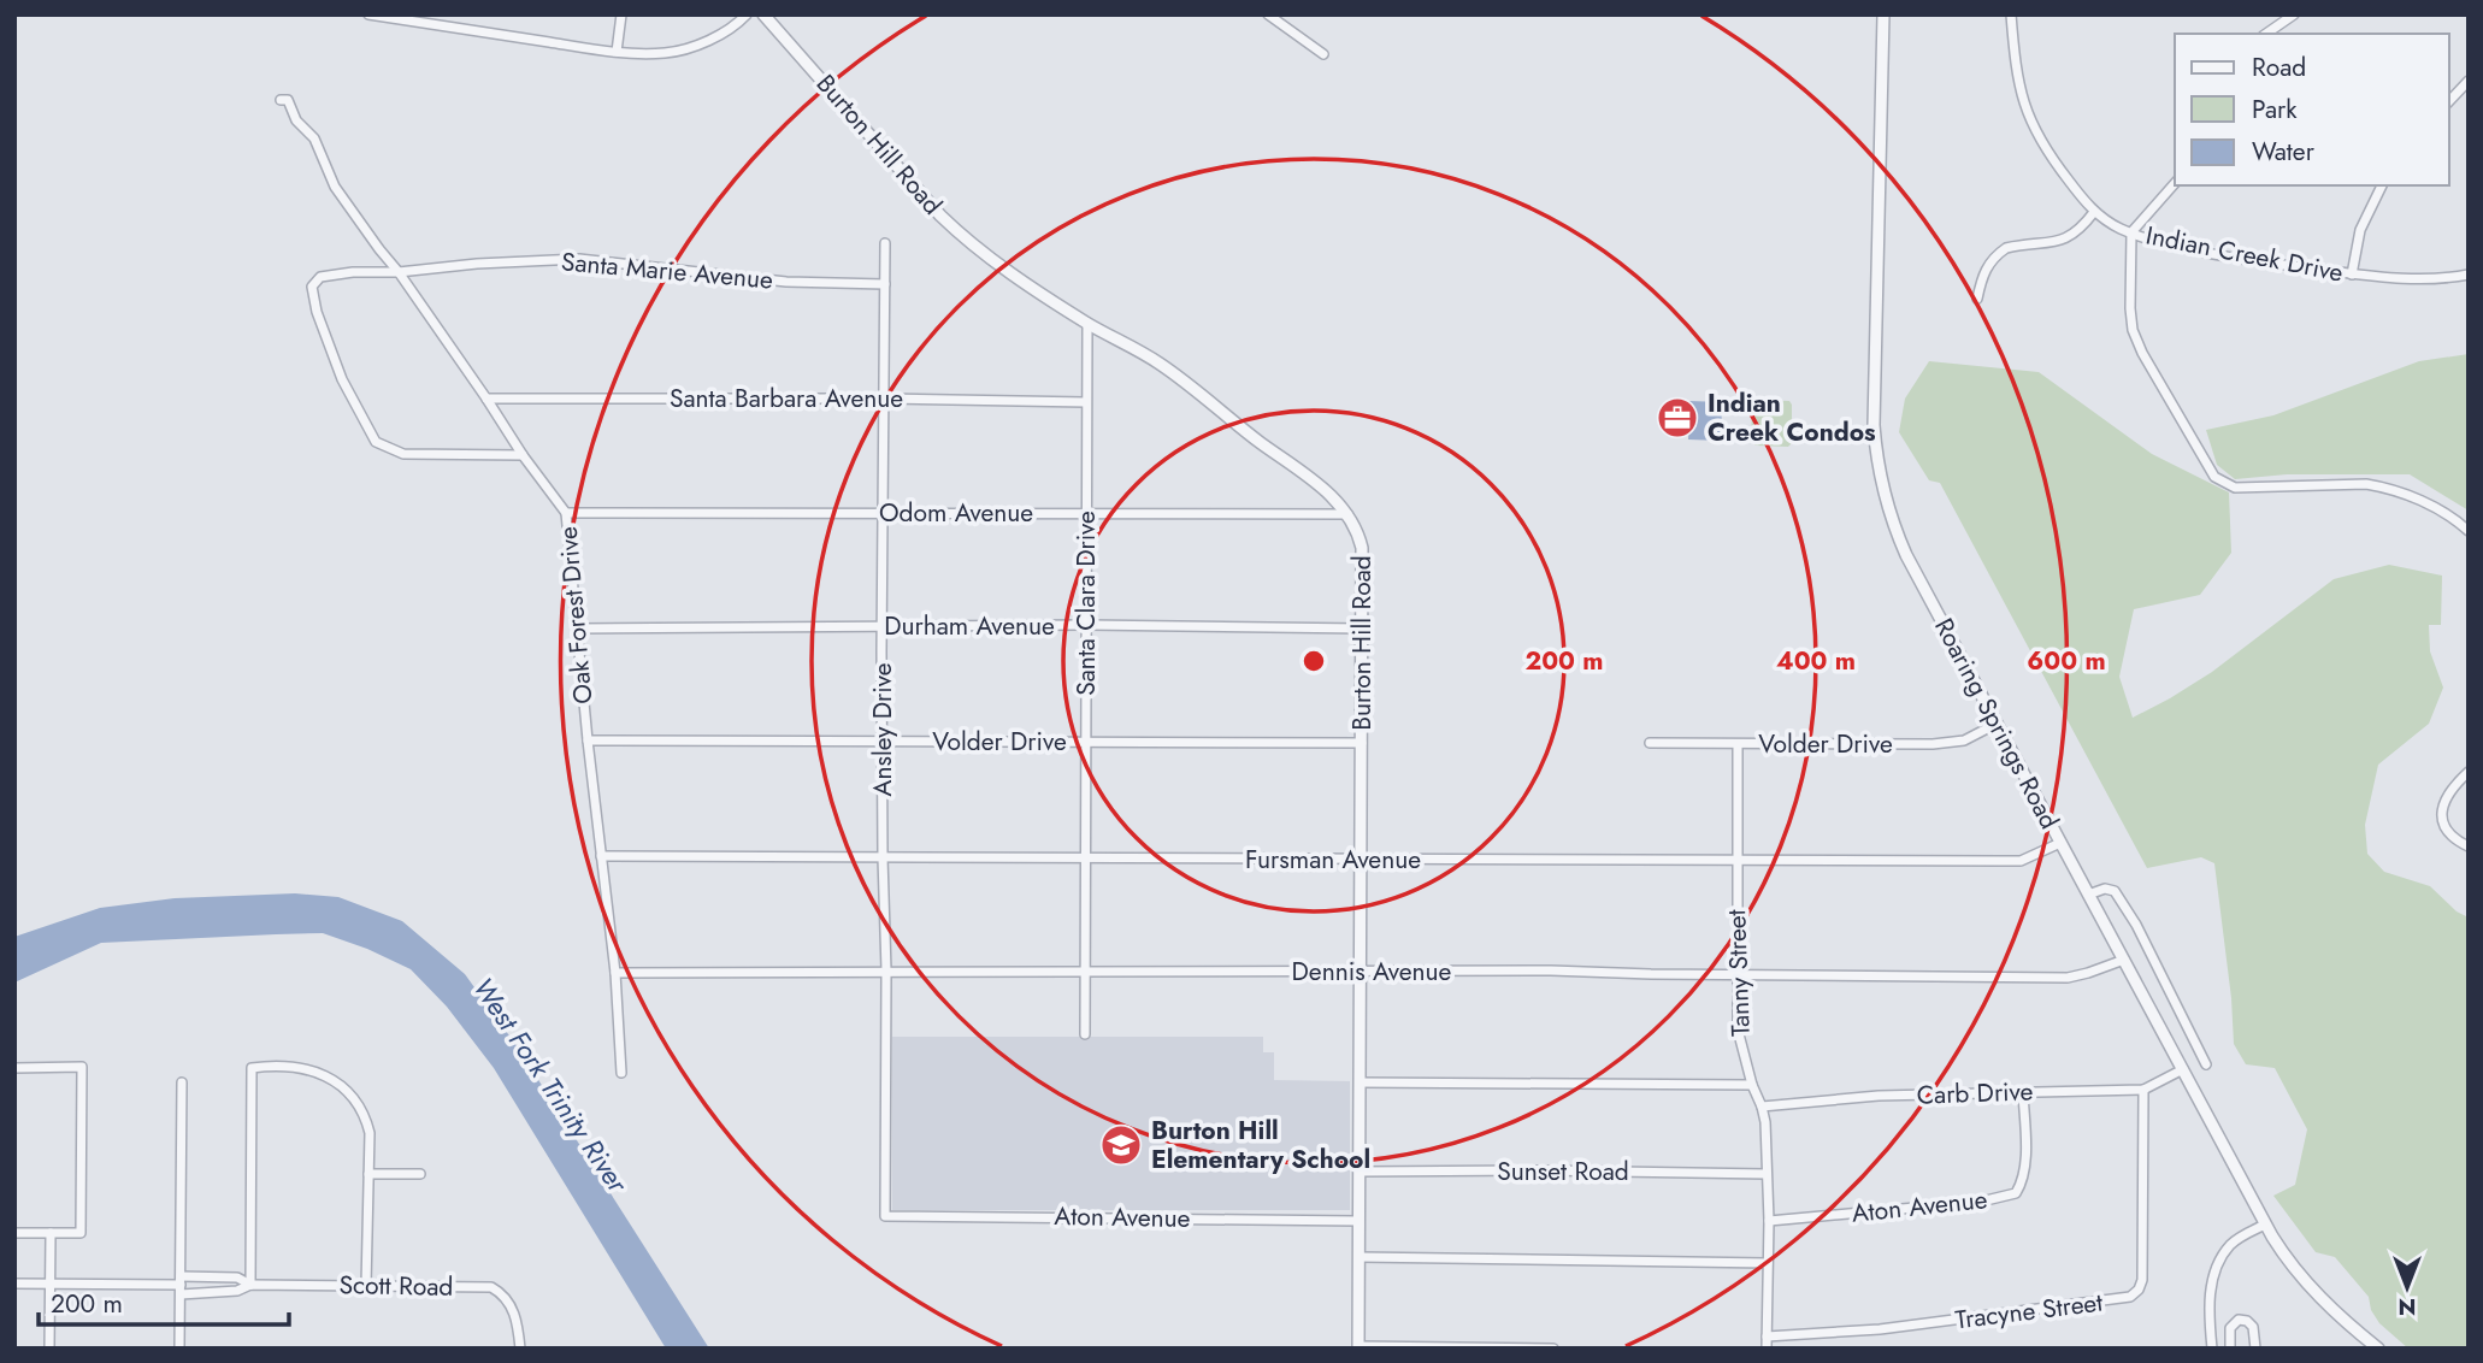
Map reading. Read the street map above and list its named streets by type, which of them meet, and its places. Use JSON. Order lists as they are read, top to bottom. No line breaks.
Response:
{"streets":{"street":["Burton Hill Road","Indian Creek Drive","Santa Marie Avenue","Santa Barbara Avenue","Odom Avenue","Santa Clara Drive","Oak Forest Drive","Durham Avenue","Roaring Springs Road","Ansley Drive","Volder Drive","Fursman Avenue","Dennis Avenue","Tanny Street","Carb Drive","Sunset Road","Aton Avenue","Scott Road","Tracyne Street"]},"crossings":[["Burton Hill Road","Odom Avenue"],["Burton Hill Road","Santa Clara Drive"],["Burton Hill Road","Durham Avenue"],["Burton Hill Road","Volder Drive"],["Burton Hill Road","Fursman Avenue"],["Burton Hill Road","Dennis Avenue"],["Burton Hill Road","Sunset Road"],["Burton Hill Road","Aton Avenue"],["Santa Marie Avenue","Oak Forest Drive"],["Santa Marie Avenue","Ansley Drive"],["Santa Barbara Avenue","Santa Clara Drive"],["Santa Barbara Avenue","Oak Forest Drive"],["Santa Barbara Avenue","Ansley Drive"],["Odom Avenue","Santa Clara Drive"],["Odom Avenue","Oak Forest Drive"],["Odom Avenue","Ansley Drive"],["Santa Clara Drive","Durham Avenue"],["Santa Clara Drive","Volder Drive"],["Santa Clara Drive","Fursman Avenue"],["Santa Clara Drive","Dennis Avenue"],["Oak Forest Drive","Durham Avenue"],["Oak Forest Drive","Volder Drive"],["Oak Forest Drive","Fursman Avenue"],["Oak Forest Drive","Dennis Avenue"],["Durham Avenue","Ansley Drive"],["Roaring Springs Road","Volder Drive"],["Roaring Springs Road","Fursman Avenue"],["Roaring Springs Road","Dennis Avenue"],["Roaring Springs Road","Carb Drive"],["Ansley Drive","Volder Drive"],["Ansley Drive","Fursman Avenue"],["Ansley Drive","Dennis Avenue"],["Ansley Drive","Aton Avenue"],["Volder Drive","Tanny Street"],["Fursman Avenue","Tanny Street"],["Dennis Avenue","Tanny Street"],["Tanny Street","Carb Drive"],["Tanny Street","Sunset Road"],["Tanny Street","Aton Avenue"],["Tanny Street","Tracyne Street"],["Carb Drive","Aton Avenue"],["Carb Drive","Tracyne Street"]],"water":["West Fork Trinity River"],"places":{"office":["Indian Creek Condos"],"school or university":["Burton Hill Elementary School"]},"legend":["Road","Park","Water"],"scale_bar":"200 m","north":"bottom","rings":["200 m","400 m","600 m"]}
